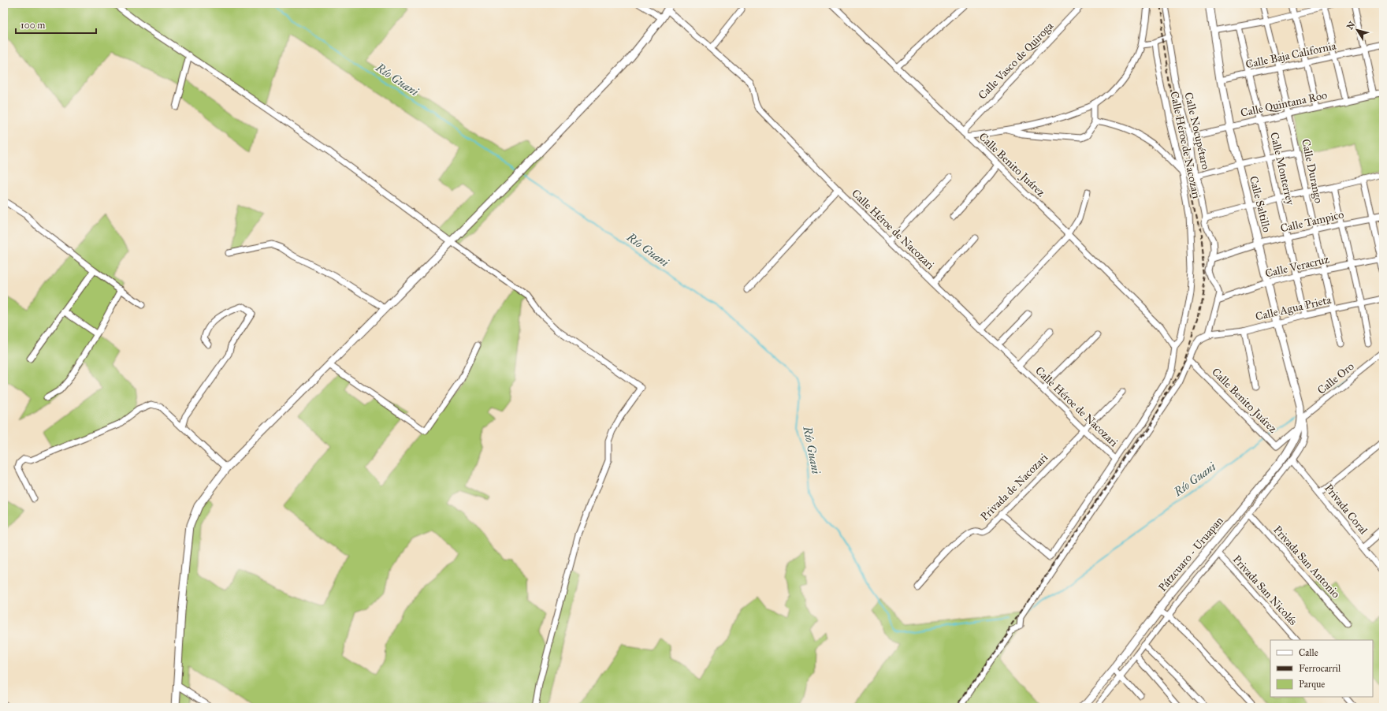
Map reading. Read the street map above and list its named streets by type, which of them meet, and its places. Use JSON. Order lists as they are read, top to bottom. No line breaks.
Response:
{"streets":{"main road":["Calle Saltillo","Pátzcuaro - Uruapan"],"street":["Calle Baja California","Calle Vasco de Quiroga","Calle Quintana Roo","Calle Nocupétaro","Calle Héroe de Nacozari","Calle Benito Juárez","Calle Monterrey","Calle Durango","Calle Tampico","Calle Veracruz","Calle Agua Prieta","Calle Oro","Privada de Nacozari","Privada Coral","Privada San Antonio","Privada San Nicolás"]},"crossings":[["Calle Baja California","Calle Monterrey"],["Calle Baja California","Calle Durango"],["Calle Baja California","Calle Saltillo"],["Calle Vasco de Quiroga","Calle Benito Juárez"],["Calle Quintana Roo","Calle Nocupétaro"],["Calle Quintana Roo","Calle Monterrey"],["Calle Quintana Roo","Calle Durango"],["Calle Quintana Roo","Calle Saltillo"],["Calle Nocupétaro","Calle Tampico"],["Calle Nocupétaro","Calle Veracruz"],["Calle Nocupétaro","Calle Agua Prieta"],["Calle Héroe de Nacozari","Calle Benito Juárez"],["Calle Héroe de Nacozari","Privada de Nacozari"],["Calle Benito Juárez","Pátzcuaro - Uruapan"],["Calle Monterrey","Calle Tampico"],["Calle Monterrey","Calle Veracruz"],["Calle Monterrey","Calle Agua Prieta"],["Calle Durango","Calle Tampico"],["Calle Durango","Calle Veracruz"],["Calle Durango","Calle Agua Prieta"],["Calle Saltillo","Calle Tampico"],["Calle Saltillo","Calle Veracruz"],["Calle Saltillo","Calle Agua Prieta"],["Calle Saltillo","Pátzcuaro - Uruapan"],["Calle Oro","Pátzcuaro - Uruapan"]],"water":["Río Guani"],"legend":["Calle","Ferrocarril","Parque"],"scale_bar":"100 m","north":"top left"}
